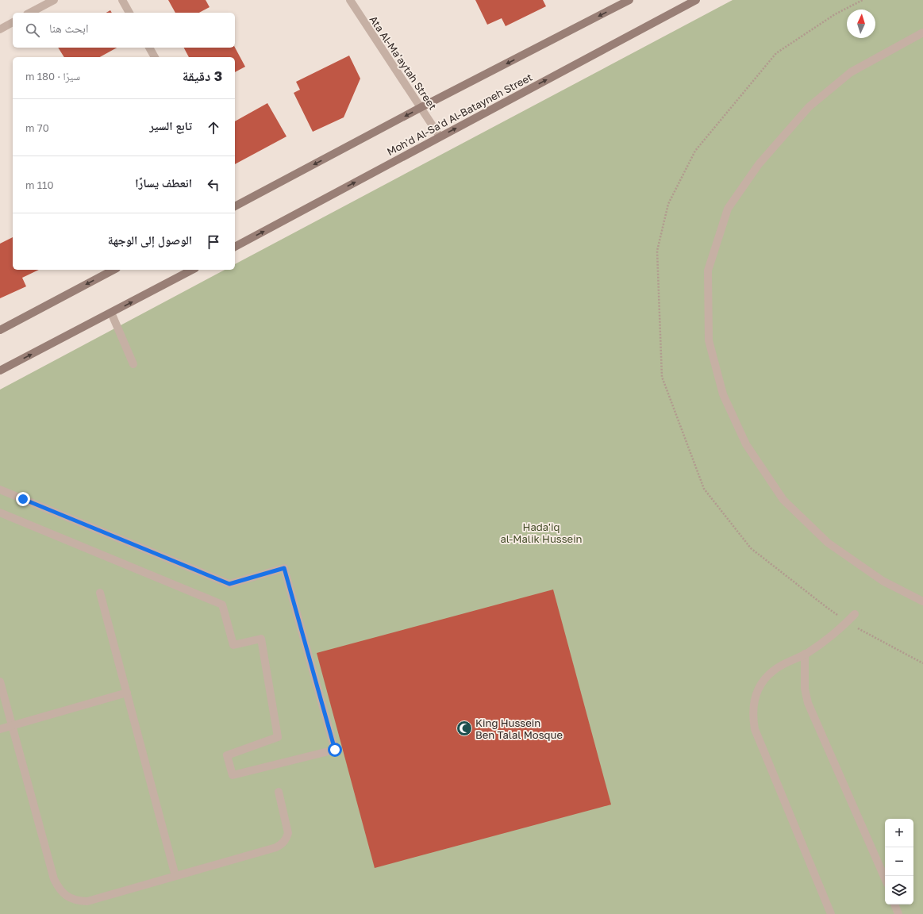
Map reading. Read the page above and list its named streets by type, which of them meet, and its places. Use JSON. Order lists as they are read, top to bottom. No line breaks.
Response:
{"streets":{"street":["Ata Al-Ma'aytah Street","Moh'd Al-Sa'd Al-Batayneh Street"]},"crossings":[["Ata Al-Ma'aytah Street","Moh'd Al-Sa'd Al-Batayneh Street"]],"parks":["Hada'iq al-Malik Hussein"],"places":{"mosque":["King Hussein Ben Talal Mosque"]},"north":"top","page":{"search":"ابحث هنا","heading":["3 دقيقة","سيرًا · 180 m"],"list":[["تابع السير","70 m"],["انعطف يسارًا","110 m"],"الوصول إلى الوجهة"],"map_buttons":["+","−"]}}
